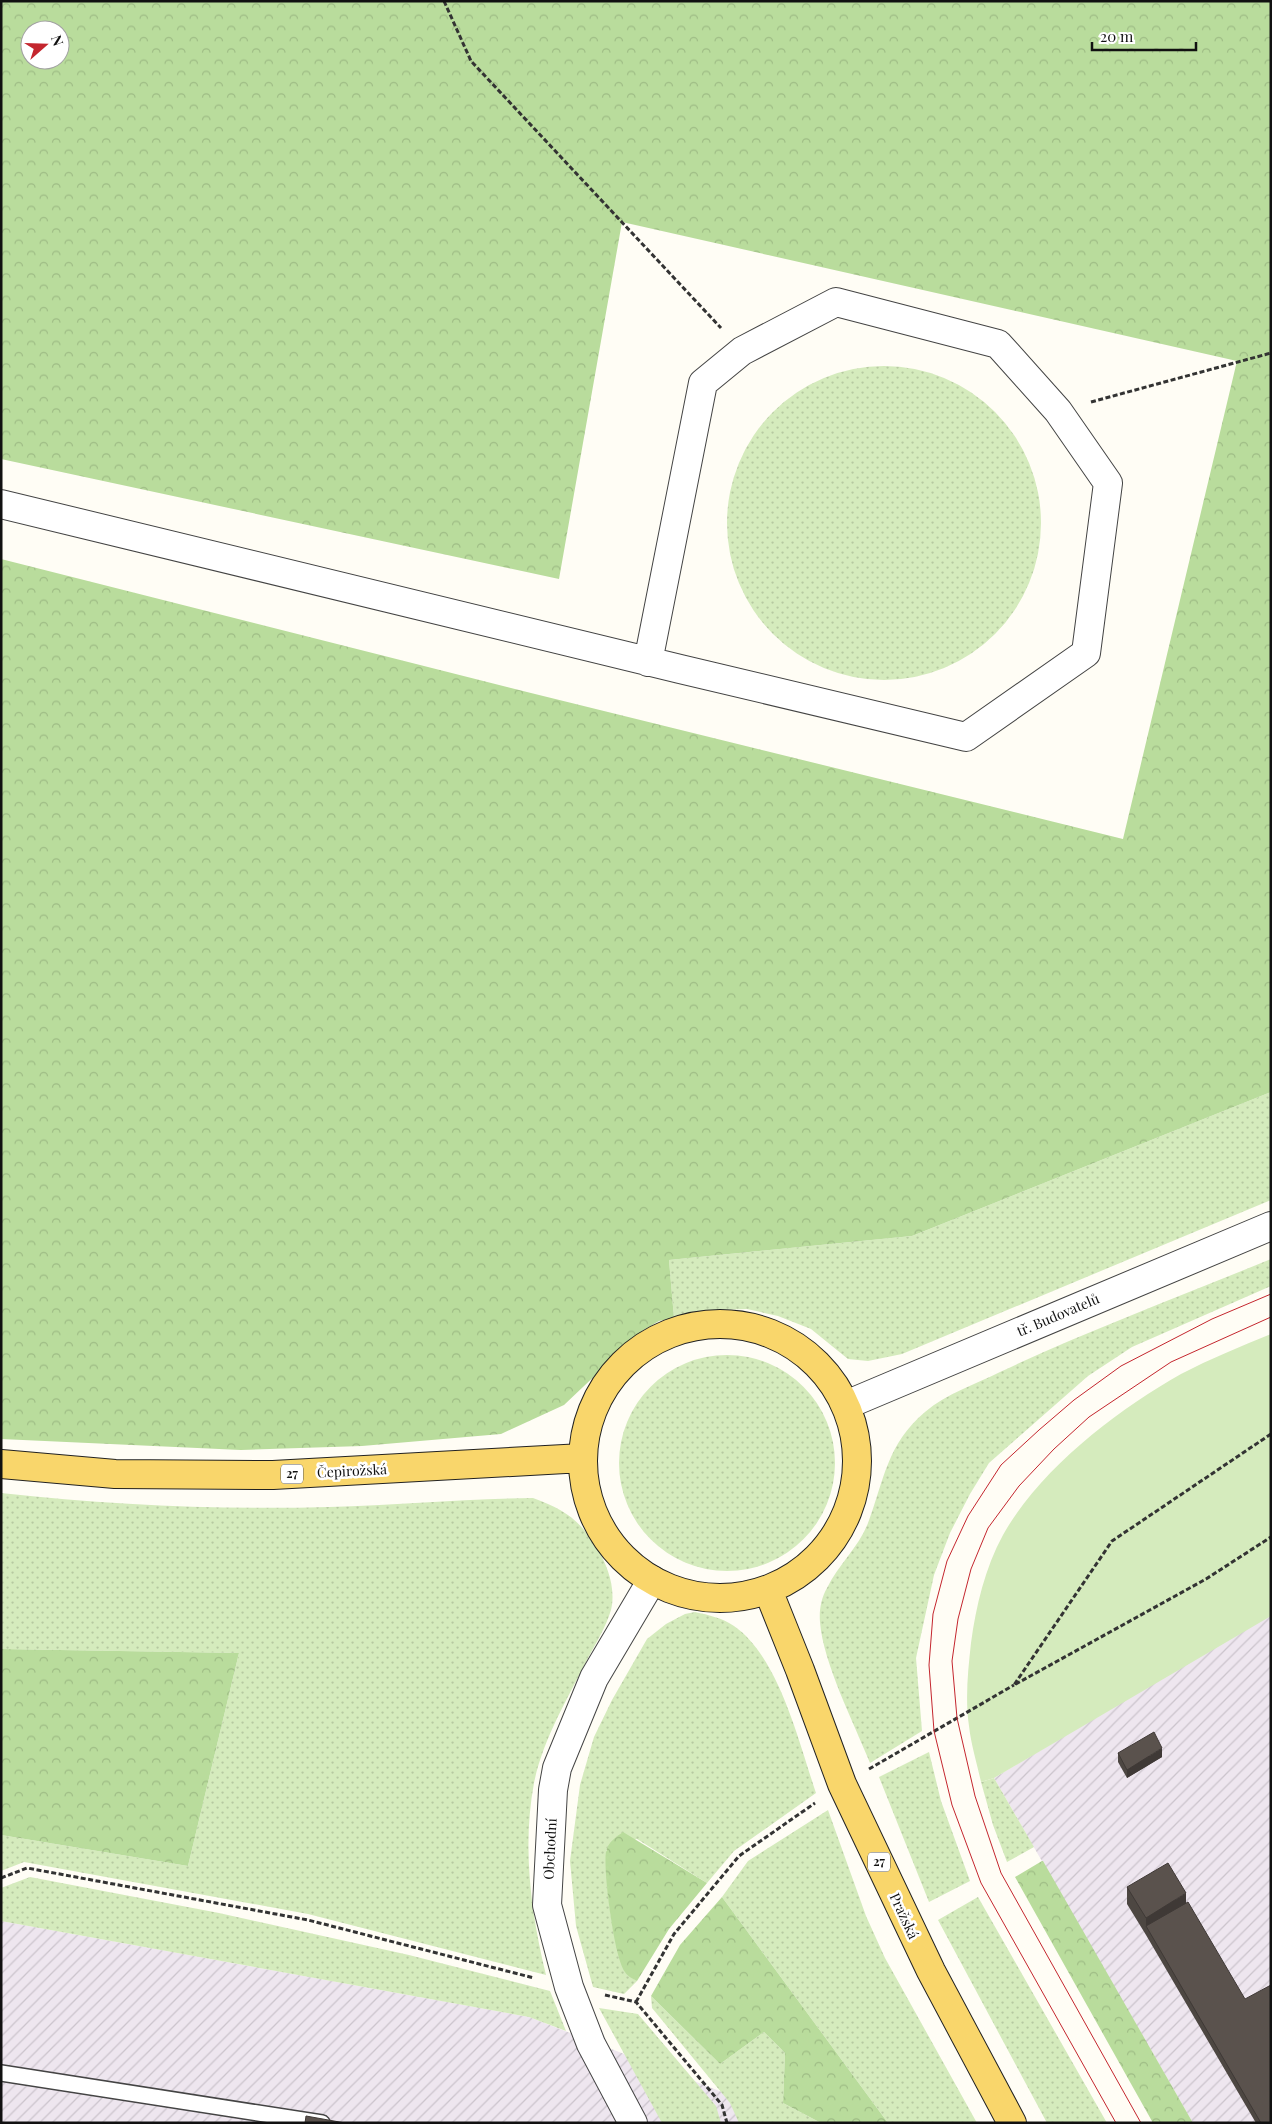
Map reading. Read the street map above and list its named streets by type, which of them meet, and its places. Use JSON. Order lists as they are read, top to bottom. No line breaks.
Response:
{"streets":{"main road":["Čepirožská","27","Pražská"],"street":["tř. Budovatelů","Obchodní"]},"scale_bar":"20 m","north":"right"}
